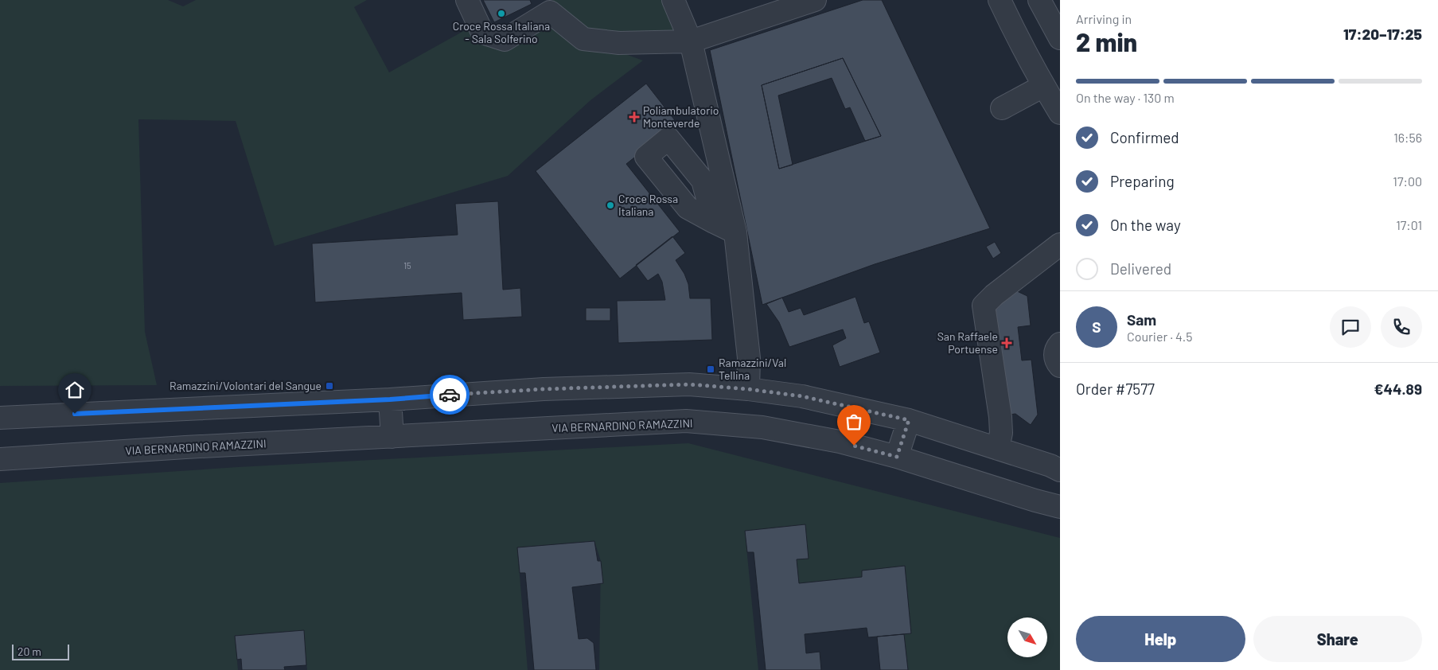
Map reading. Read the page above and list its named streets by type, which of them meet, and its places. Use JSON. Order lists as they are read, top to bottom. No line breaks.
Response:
{"streets":{"street":["VIA BERNARDINO RAMAZZINI"]},"places":{"other":["Croce Rossa Italiana - Sala Solferino","Croce Rossa Italiana"],"health":["Poliambulatorio Monteverde","San Raffaele Portuense"],"transit":["Ramazzini/Val Tellina","Ramazzini/Volontari del Sangue"]},"house_numbers":["15"],"scale_bar":"20 m","north":"bottom right","page":{"heading":["2 min","Arriving in","17:20–17:25"],"panel":["Sam","Courier · 4.5","Order #7577","€44.89"],"bar":"On the way · 130 m","list":[["Confirmed","16:56"],["Preparing","17:00"],["On the way","17:01"],"Delivered"],"round":"S","buttons":["Help","Share"],"scale":"20 m"}}
